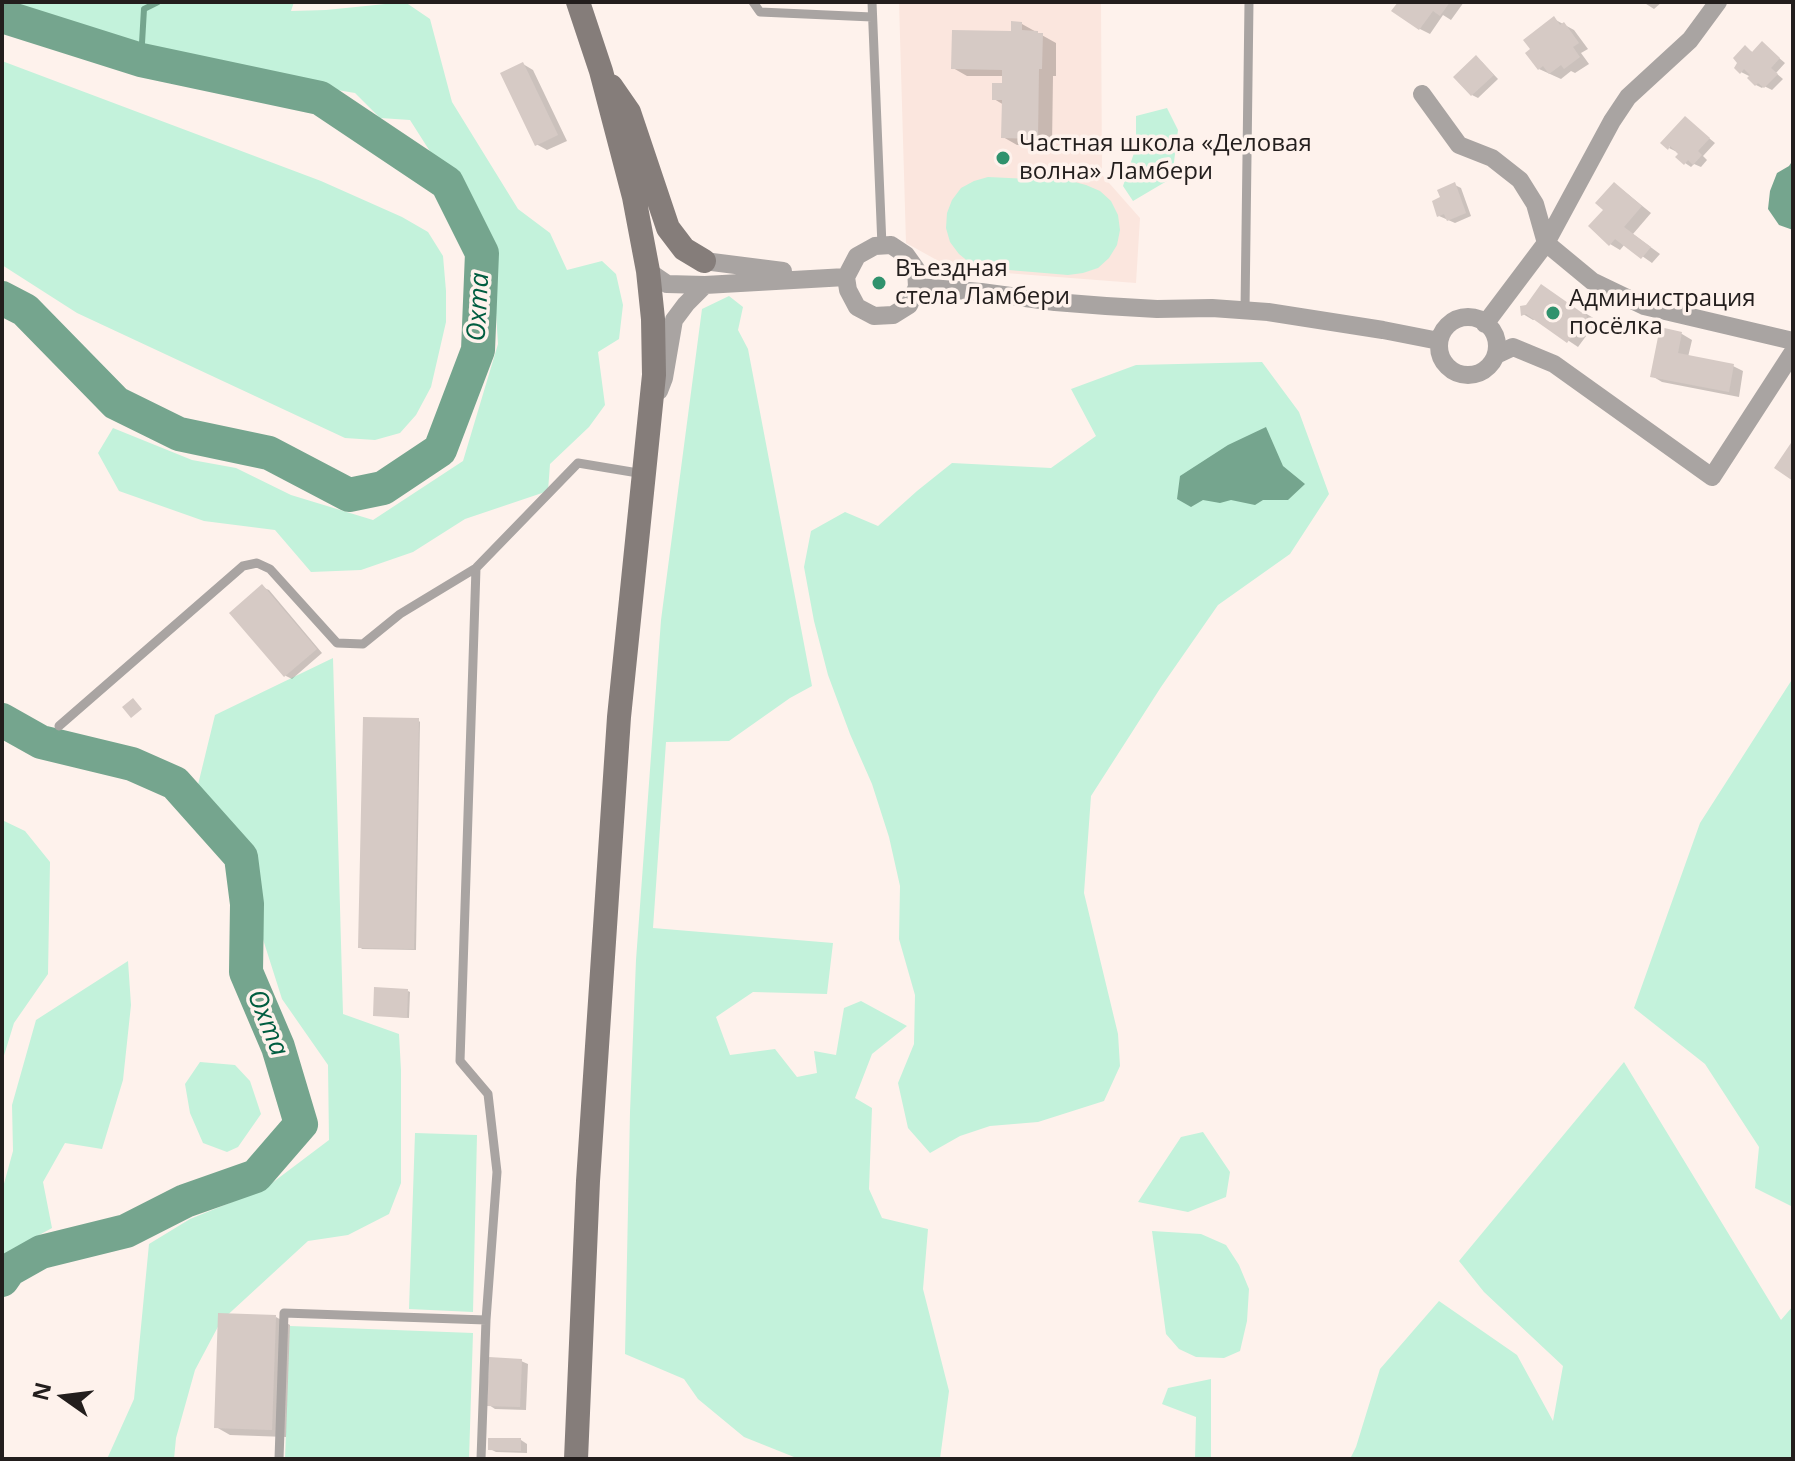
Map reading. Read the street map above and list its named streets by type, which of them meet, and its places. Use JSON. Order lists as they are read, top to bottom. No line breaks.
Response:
{"water":["Охта"],"places":["Частная школа «Деловая волна» Ламбери","Въездная стела Ламбери","Администрация посёлка"],"north":"left"}
